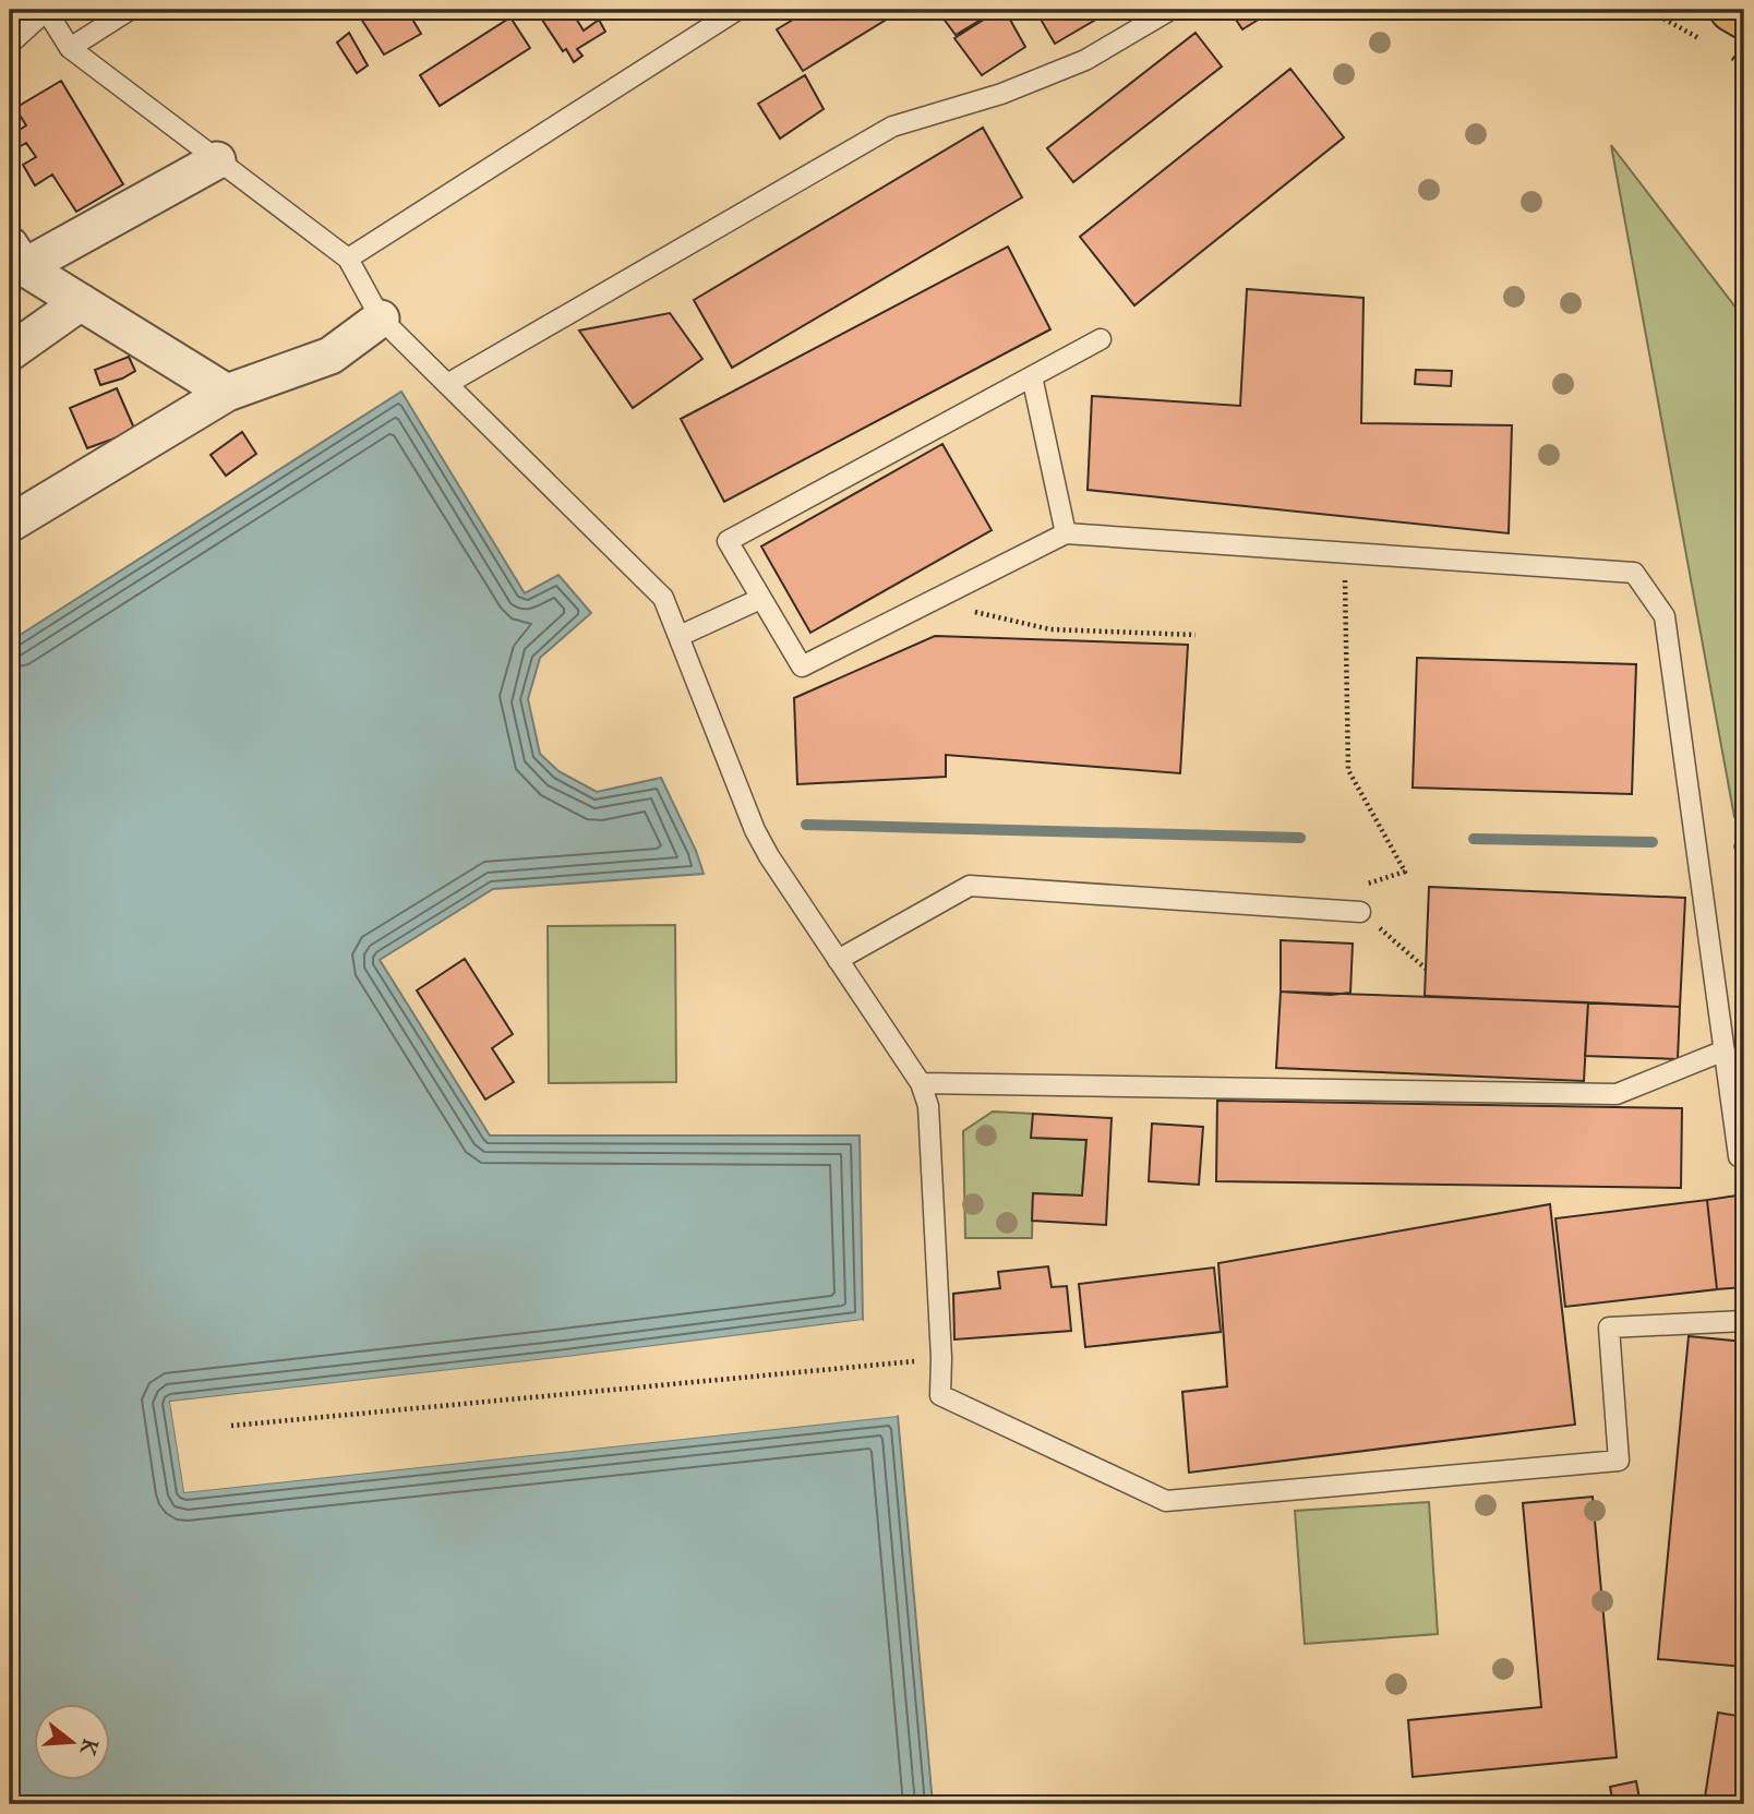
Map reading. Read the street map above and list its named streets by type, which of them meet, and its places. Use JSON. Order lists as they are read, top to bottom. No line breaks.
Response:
{"north":"right"}
